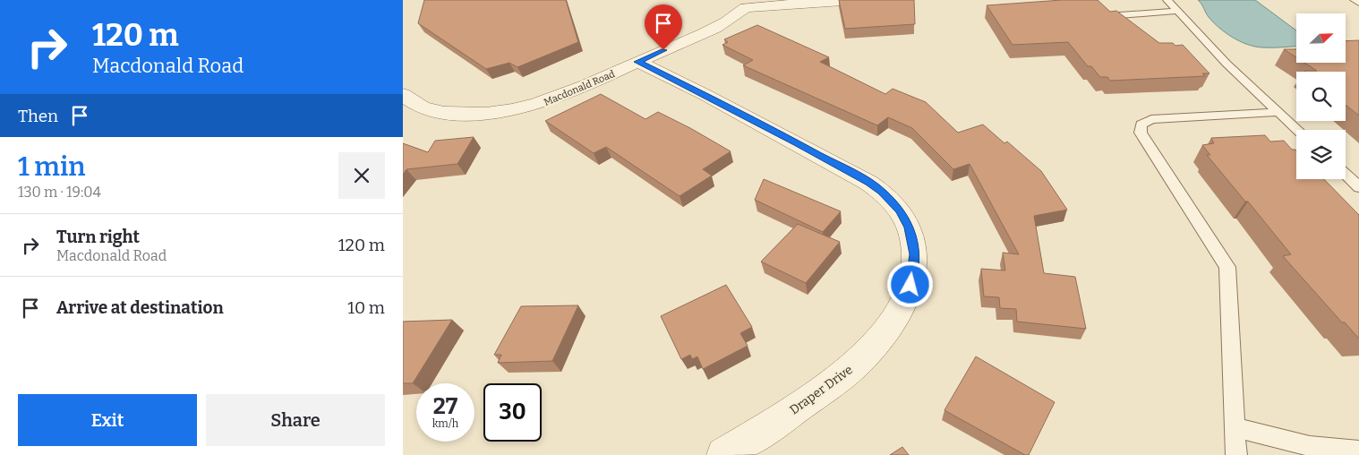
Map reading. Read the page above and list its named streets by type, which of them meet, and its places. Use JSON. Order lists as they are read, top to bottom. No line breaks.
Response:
{"streets":{"street":["Macdonald Road","Draper Drive"]},"crossings":[["Macdonald Road","Draper Drive"]],"north":"top right","page":{"turn":["120 m","Macdonald Road"],"then":"Then","heading":["1 min","130 m · 19:04"],"list":[{"name":"Turn right","note":"Macdonald Road","value":"120 m"},{"name":"Arrive at destination","value":"10 m"}],"speed":"27 km/h","limit":"30","buttons":["Exit","Share"]}}
